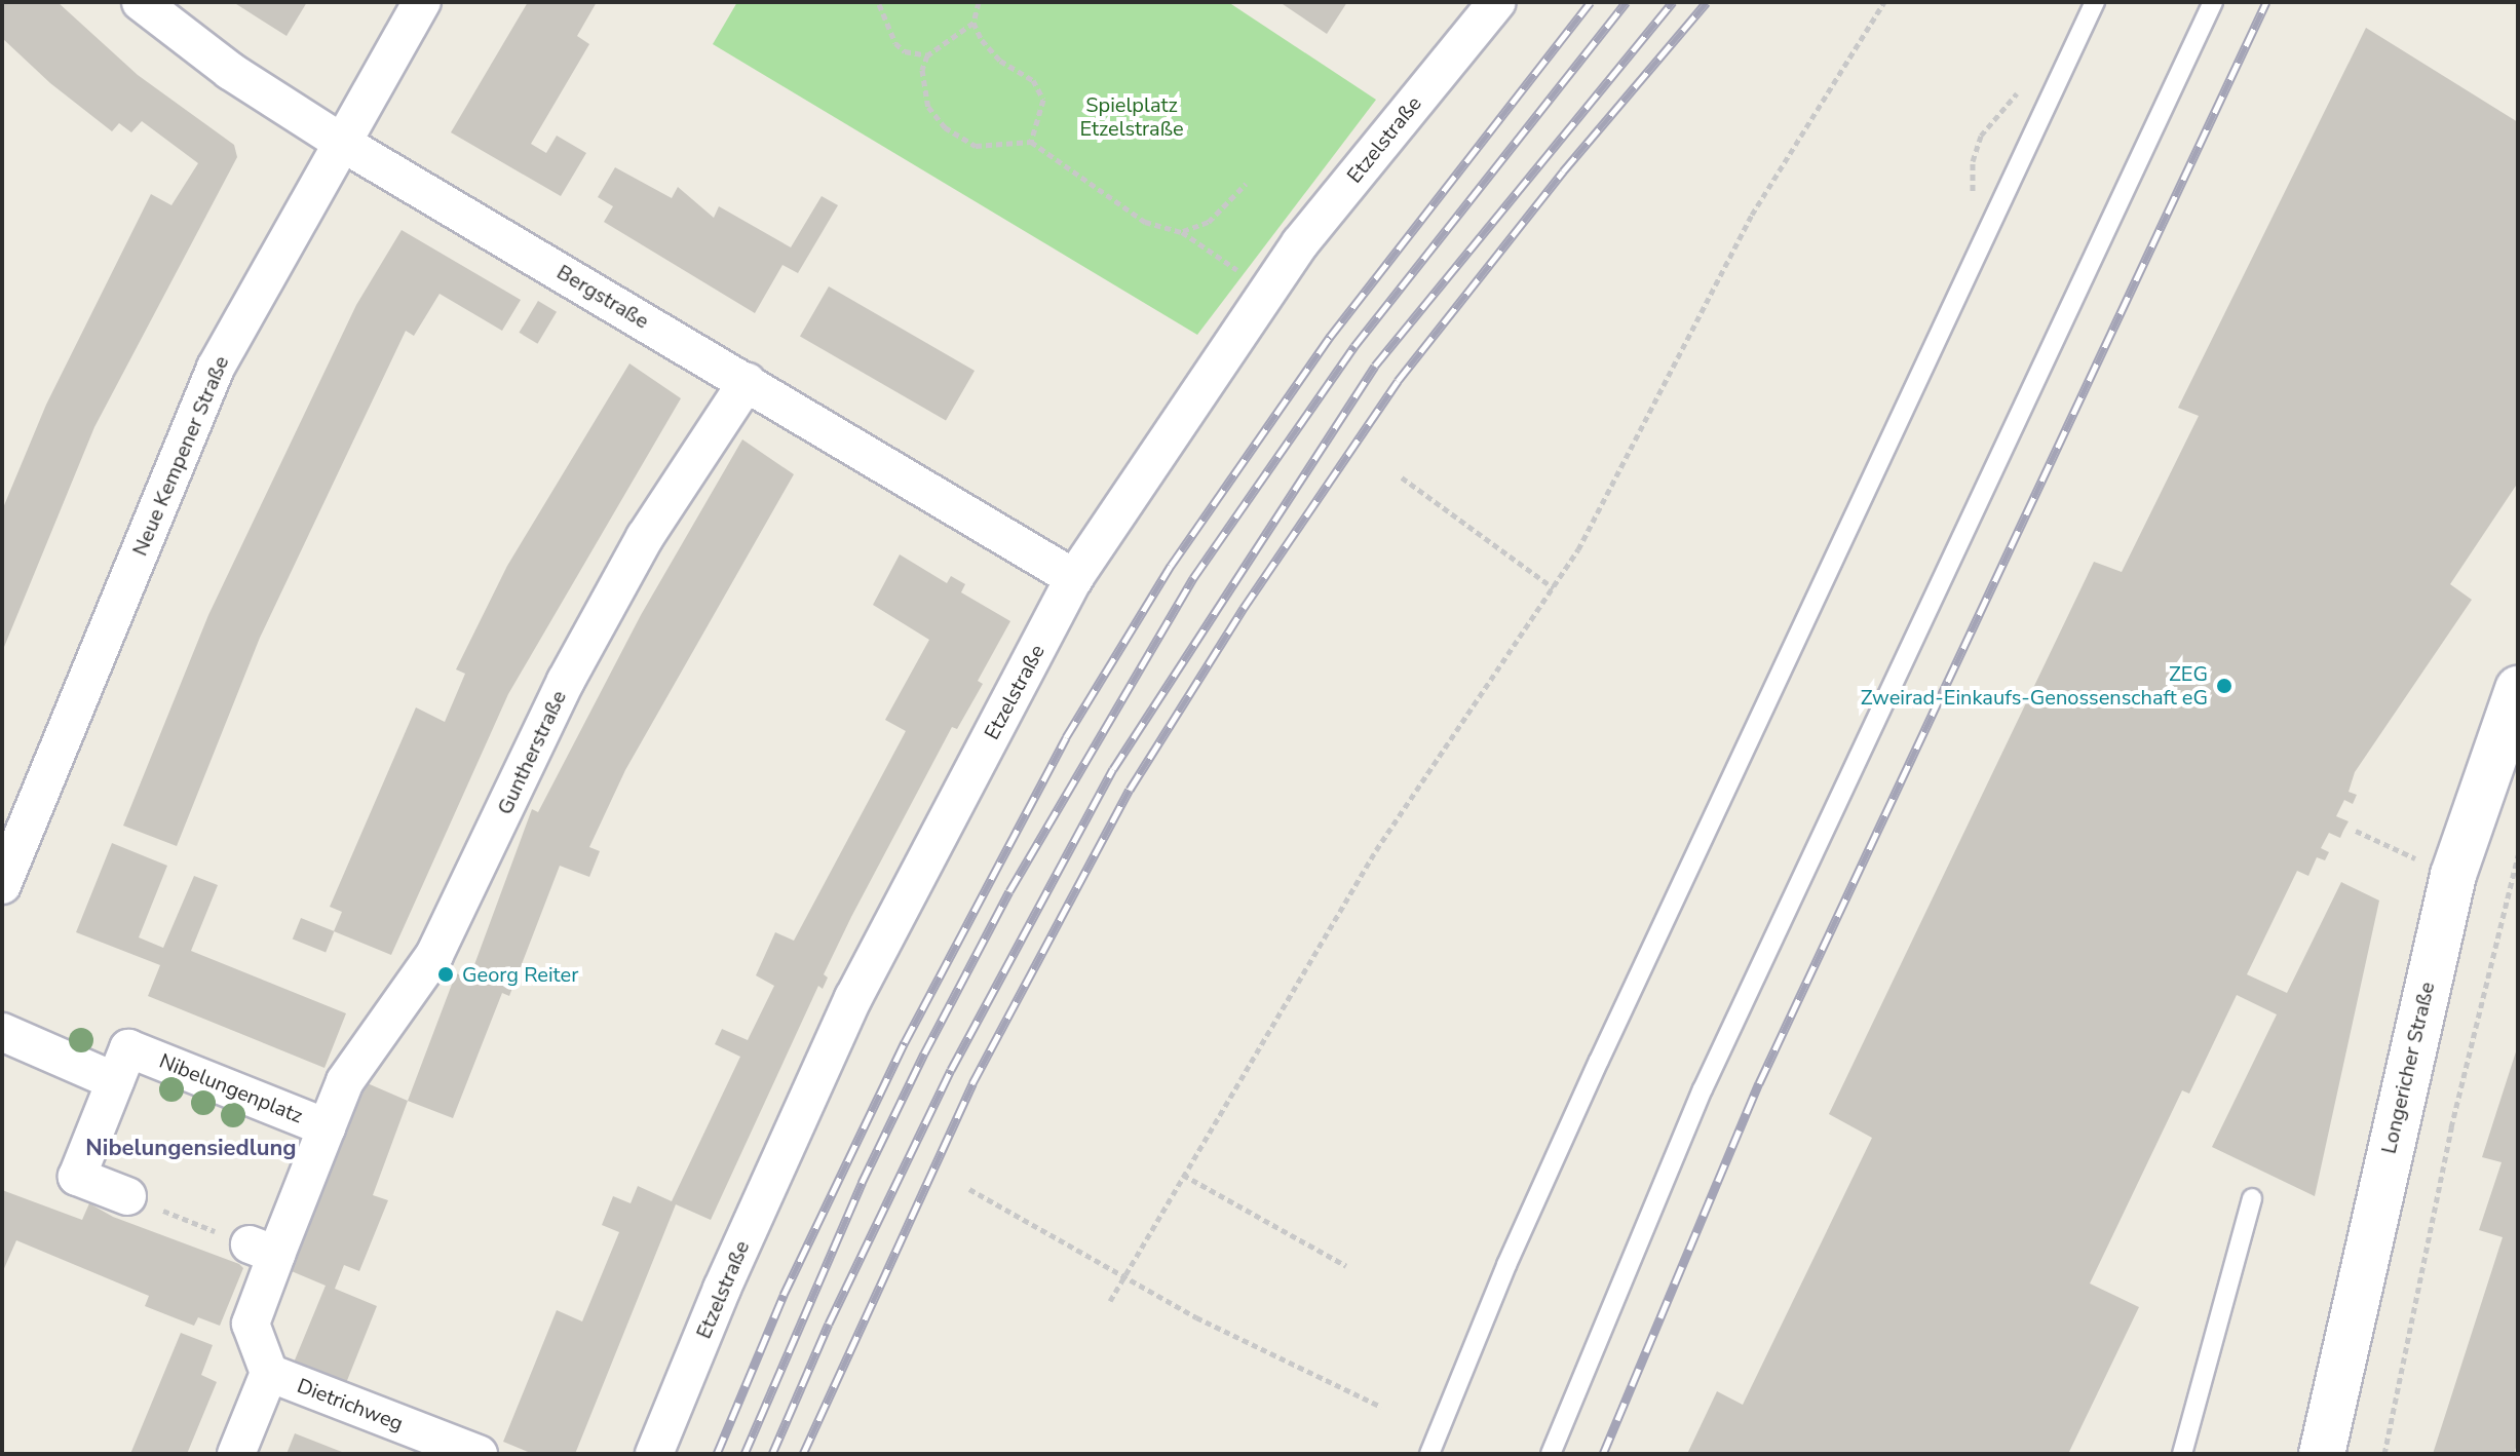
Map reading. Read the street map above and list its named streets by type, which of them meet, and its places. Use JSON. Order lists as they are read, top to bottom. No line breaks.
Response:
{"streets":{"street":["Etzelstraße","Bergstraße","Neue Kempener Straße","Guntherstraße","Longericher Straße","Nibelungenplatz","Dietrichweg"]},"crossings":[["Etzelstraße","Bergstraße"],["Bergstraße","Neue Kempener Straße"],["Bergstraße","Guntherstraße"],["Guntherstraße","Nibelungenplatz"]],"districts":["Nibelungensiedlung"],"parks":["Spielplatz Etzelstraße"],"places":["ZEG Zweirad-Einkaufs-Genossenschaft eG","Georg Reiter"]}
